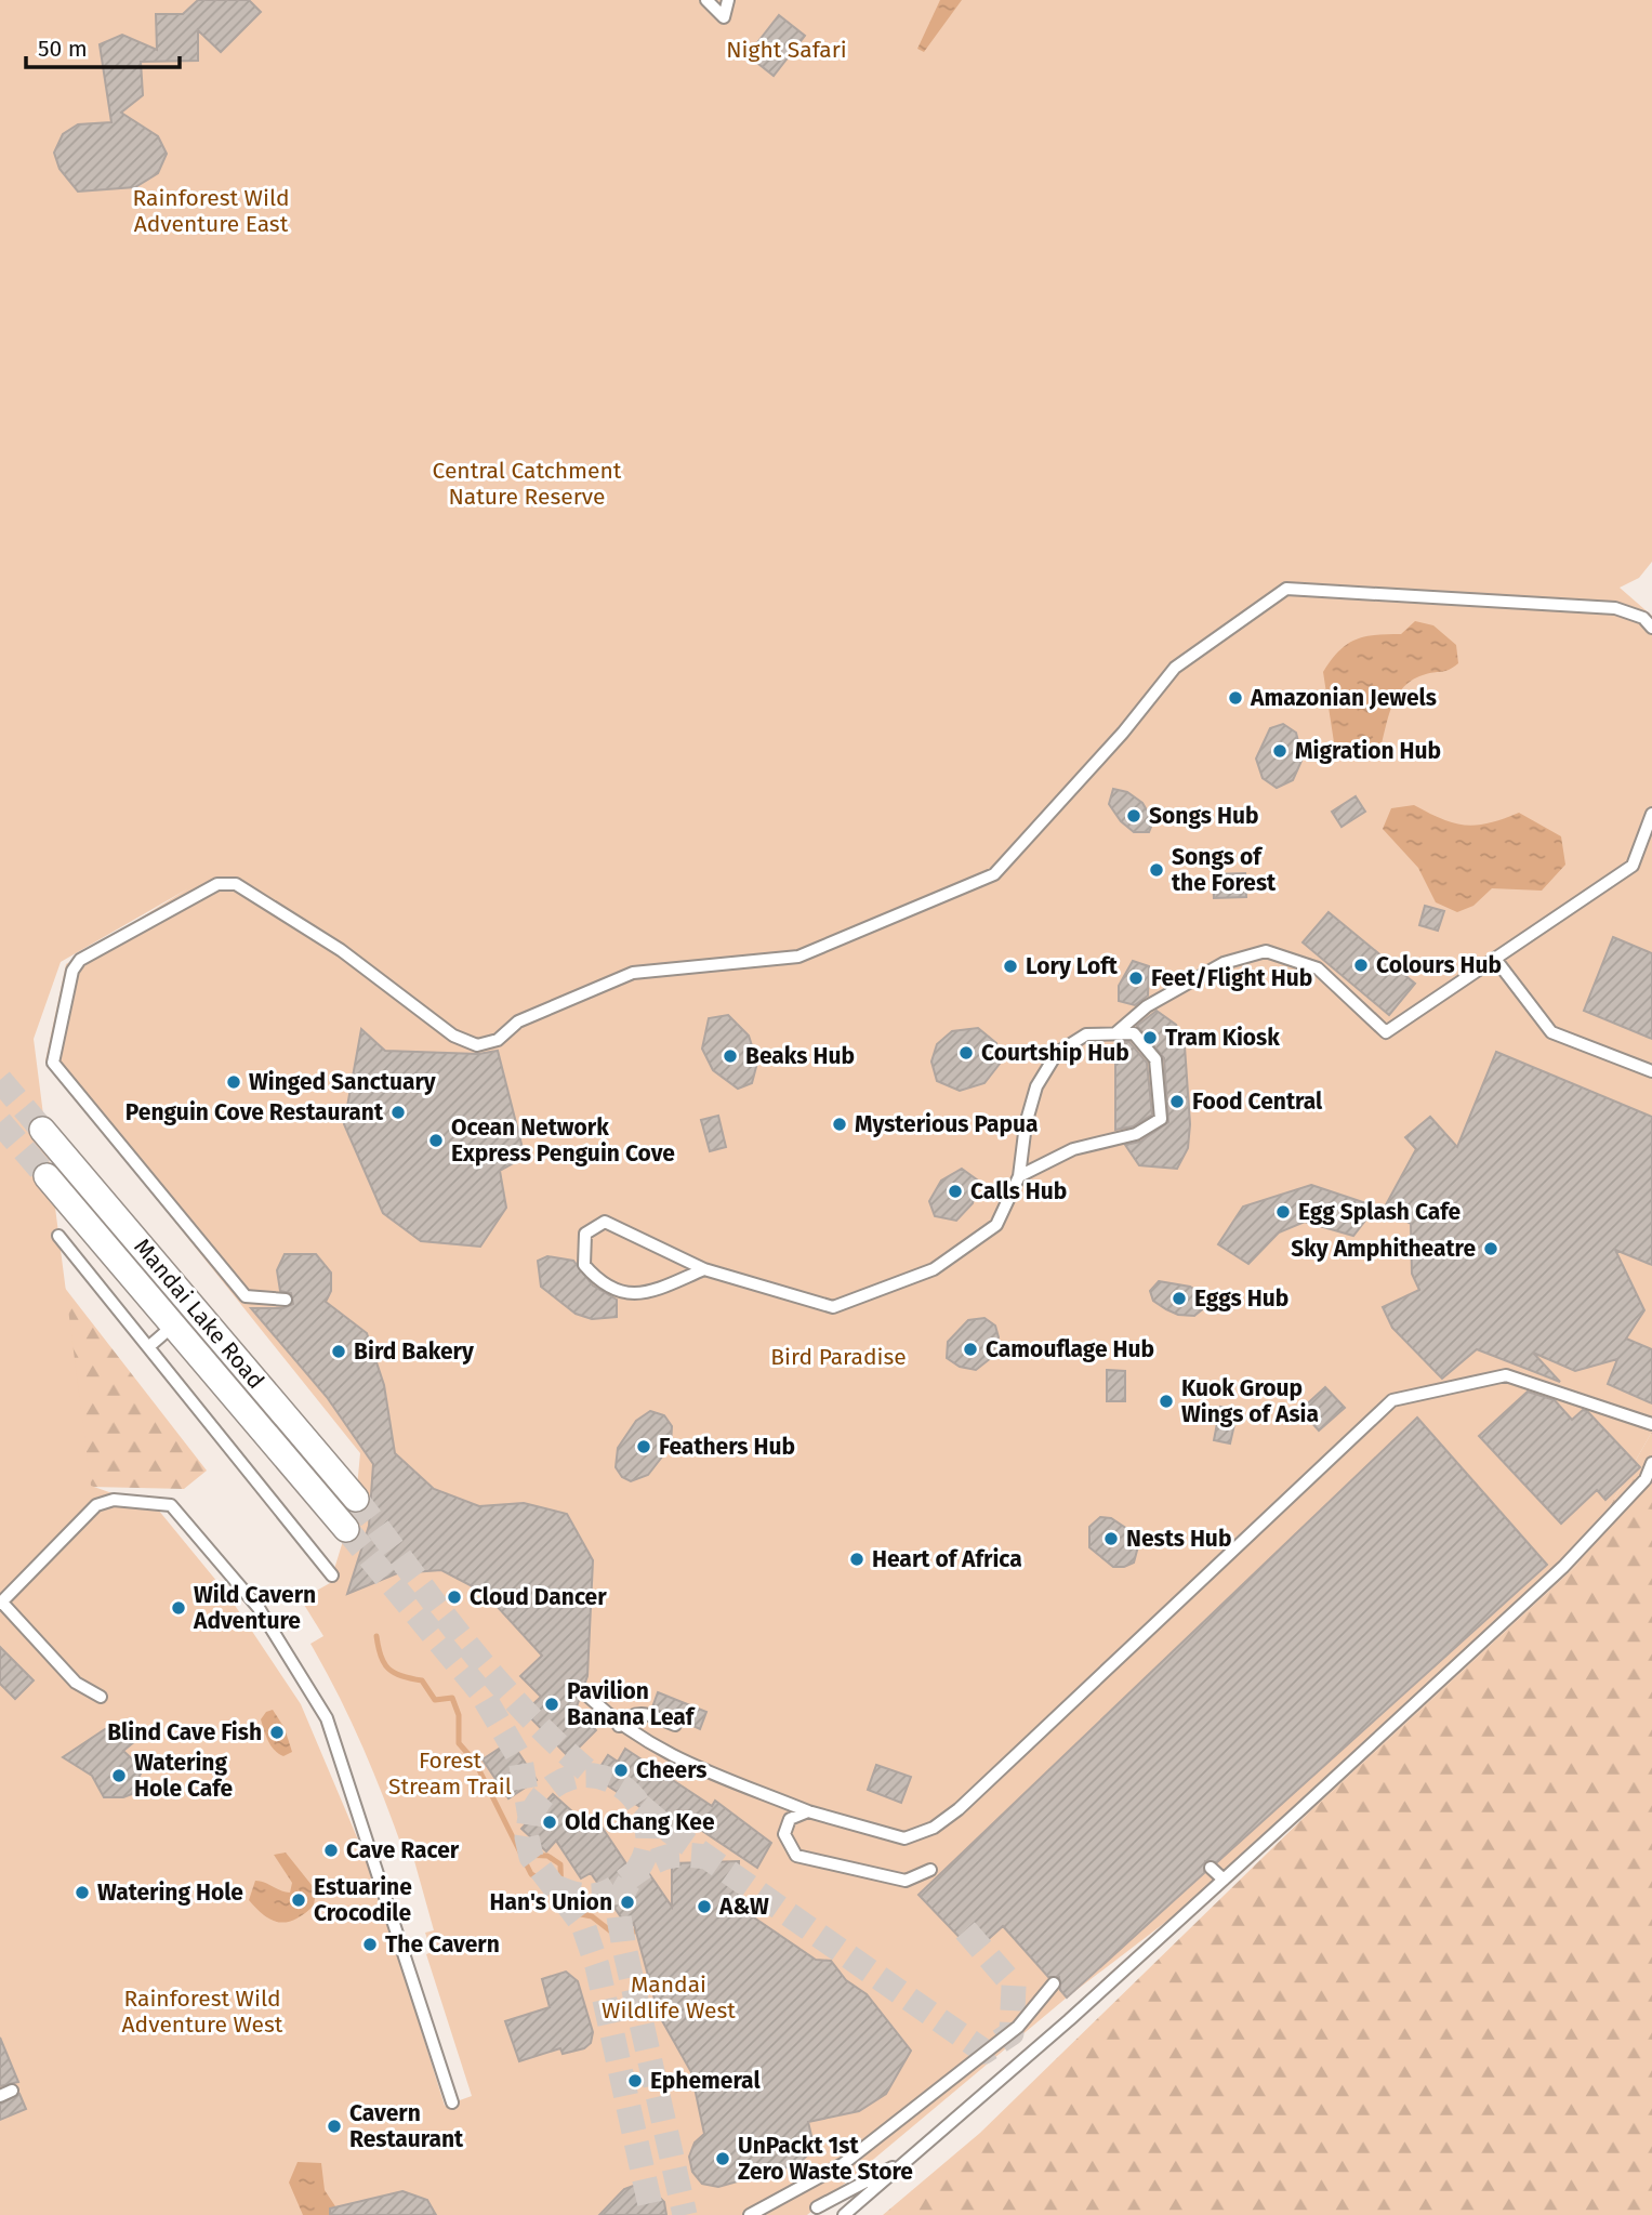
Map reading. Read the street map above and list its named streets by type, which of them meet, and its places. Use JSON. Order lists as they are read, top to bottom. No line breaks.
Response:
{"streets":{"street":["Mandai Lake Road"]},"parks":["Night Safari","Rainforest Wild Adventure East","Central Catchment Nature Reserve","Bird Paradise","Forest Stream Trail","Mandai Wildlife West","Rainforest Wild Adventure West"],"places":["Amazonian Jewels","Migration Hub","Songs Hub","Songs of the Forest","Colours Hub","Lory Loft","Feet/Flight Hub","Tram Kiosk","Courtship Hub","Beaks Hub","Winged Sanctuary","Food Central","Penguin Cove Restaurant","Mysterious Papua","Ocean Network Express Penguin Cove","Calls Hub","Egg Splash Cafe","Sky Amphitheatre","Eggs Hub","Camouflage Hub","Bird Bakery","Kuok Group Wings of Asia","Feathers Hub","Nests Hub","Heart of Africa","Cloud Dancer","Wild Cavern Adventure","Pavilion Banana Leaf","Blind Cave Fish","Cheers","Watering Hole Cafe","Old Chang Kee","Cave Racer","Watering Hole","Estuarine Crocodile","Han's Union","A&W","The Cavern","Ephemeral","Cavern Restaurant","UnPackt 1st Zero Waste Store"],"scale_bar":"50 m"}
